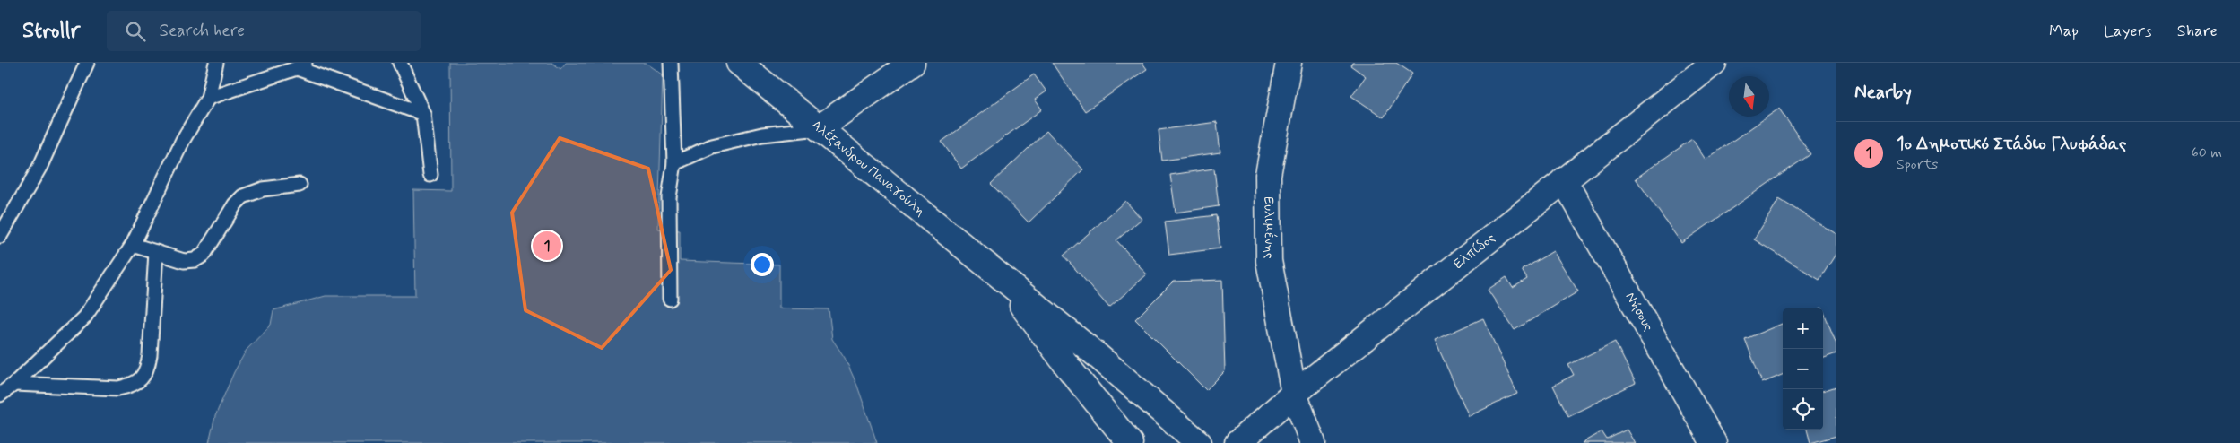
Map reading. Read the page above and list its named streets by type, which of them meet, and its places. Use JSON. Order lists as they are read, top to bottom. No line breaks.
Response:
{"streets":{"street":["Αλέξανδρου Παναγούλη","Ευλιμένης","Ελπίδος","Νήσους"]},"crossings":[["Ευλιμένης","Ελπίδος"],["Ελπίδος","Νήσους"]],"north":"bottom","page":{"header":"Strollr","search":"Search here","nav":["Map","Layers","Share"],"heading":"Nearby","list":[{"mark":"1","name":"1ο Δημοτικό Στάδιο Γλυφάδας","note":"Sports","value":"60 m"}],"pins":"1","map_buttons":["+","−"]}}
